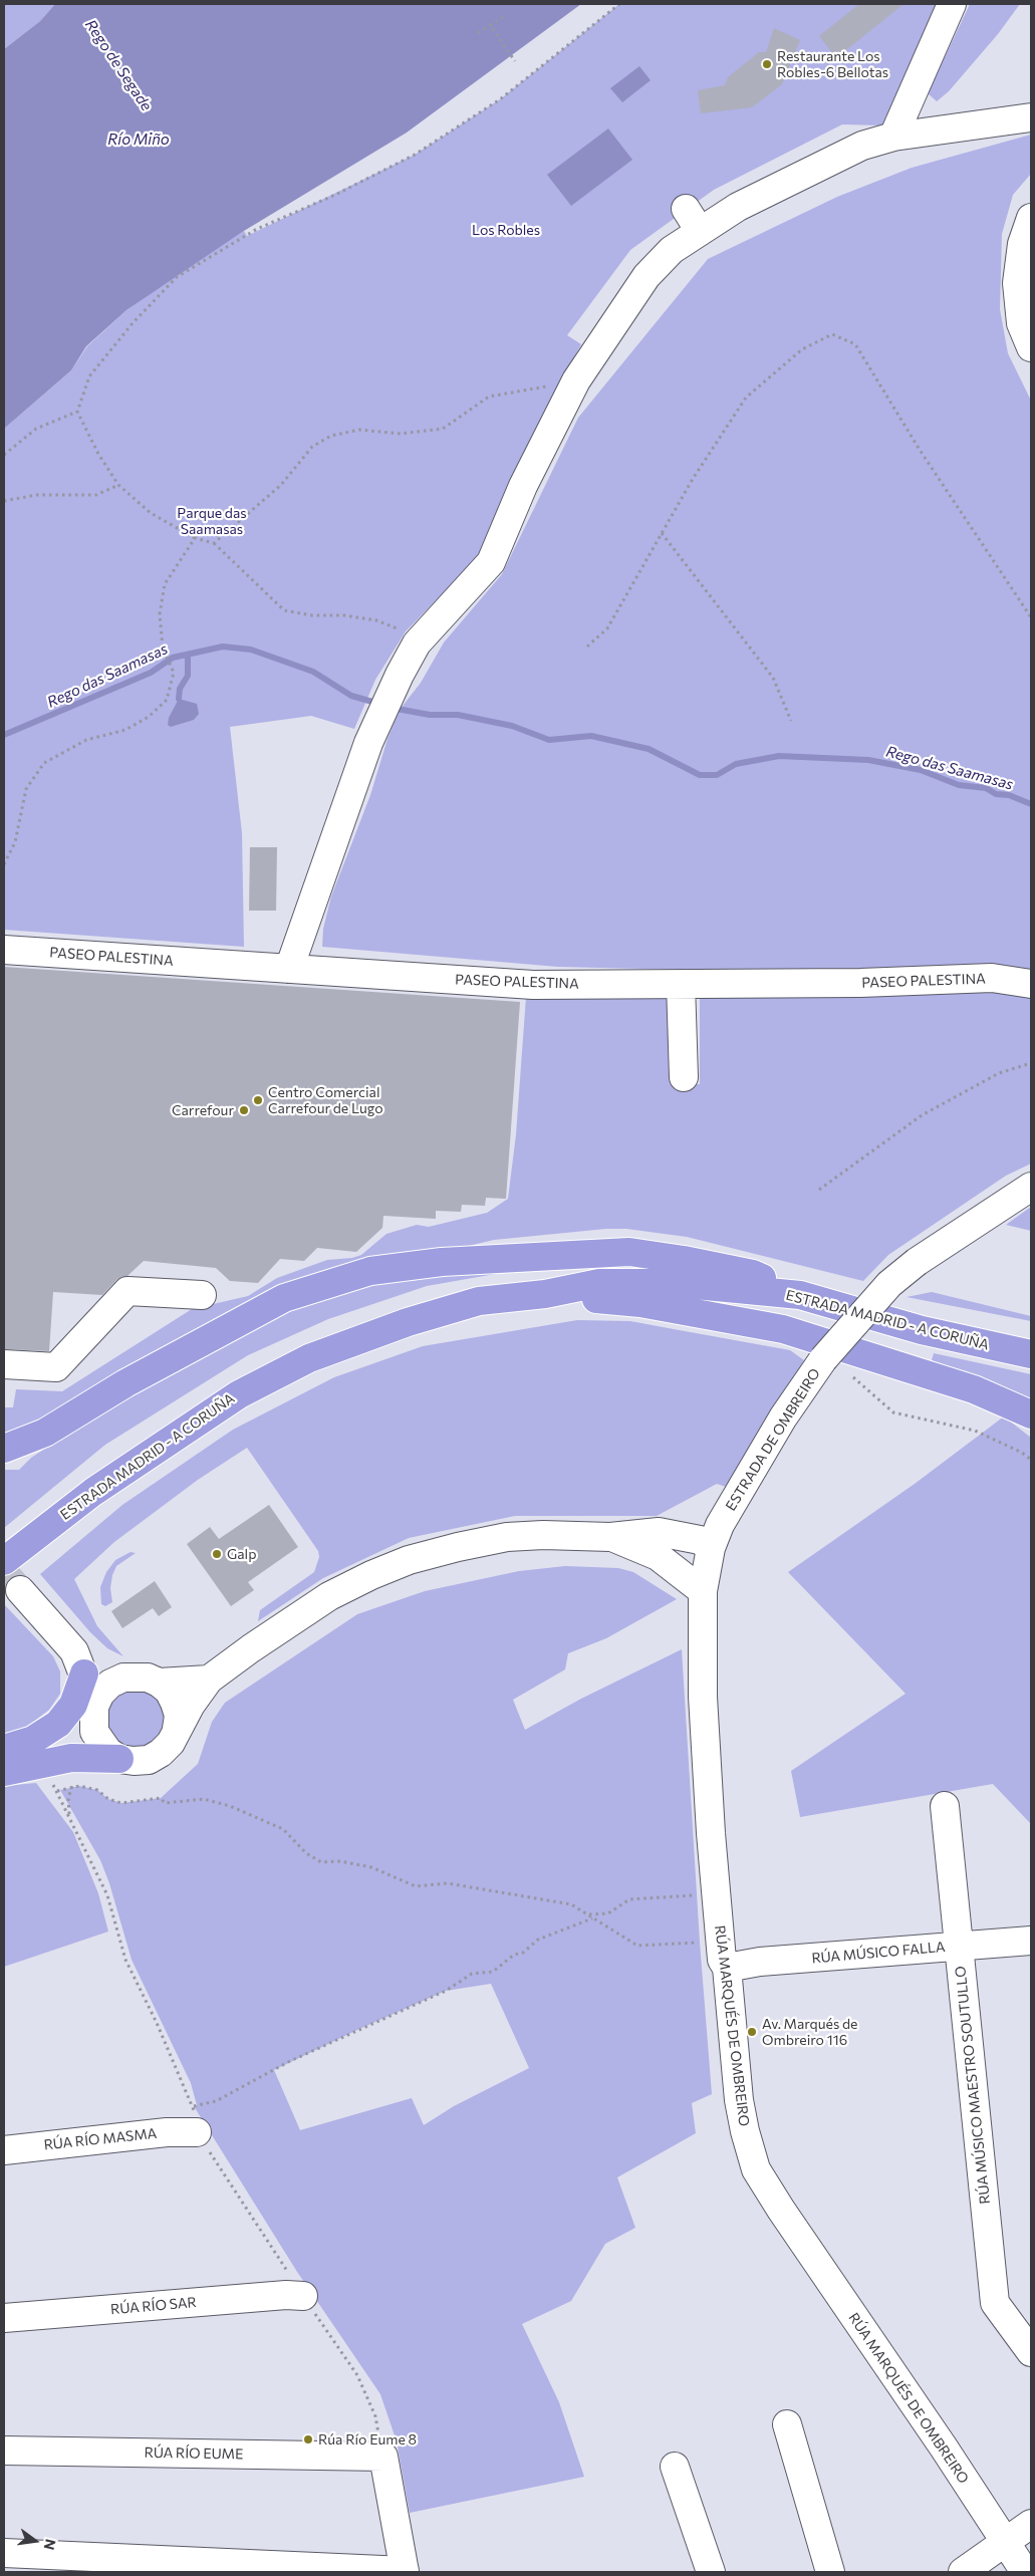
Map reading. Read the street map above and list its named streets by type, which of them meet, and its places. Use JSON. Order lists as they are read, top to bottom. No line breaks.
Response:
{"streets":{"highway":["ESTRADA MADRID - A CORUÑA"],"street":["PASEO PALESTINA","ESTRADA DE OMBREIRO","RÚA MÚSICO FALLA","RÚA MARQUÉS DE OMBREIRO","RÚA MÚSICO MAESTRO SOUTULLO","RÚA RÍO MASMA","RÚA RÍO SAR","RÚA RÍO EUME"]},"crossings":[["ESTRADA DE OMBREIRO","RÚA MARQUÉS DE OMBREIRO"],["RÚA MÚSICO FALLA","RÚA MARQUÉS DE OMBREIRO"],["RÚA MÚSICO FALLA","RÚA MÚSICO MAESTRO SOUTULLO"]],"water":["Rego de Segade","Río Miño","Rego das Saamasas"],"parks":["Los Robles","Parque das Saamasas"],"places":["Restaurante Los Robles-6 Bellotas","Centro Comercial Carrefour de Lugo","Carrefour","Galp","Av. Marqués de Ombreiro 116","Rúa Río Eume 8"],"north":"right"}
